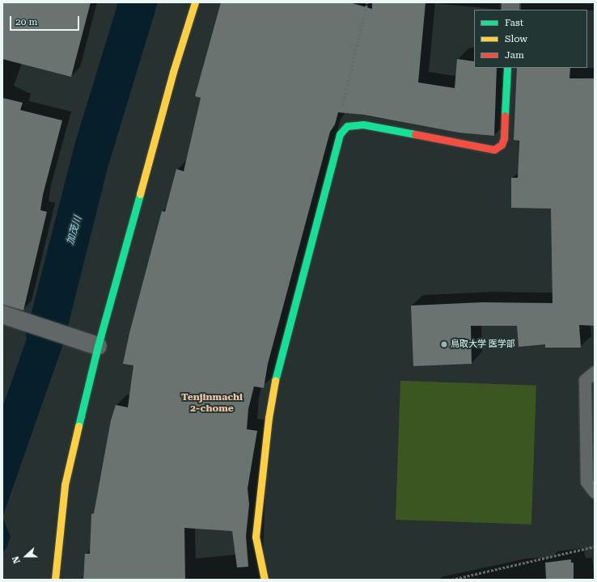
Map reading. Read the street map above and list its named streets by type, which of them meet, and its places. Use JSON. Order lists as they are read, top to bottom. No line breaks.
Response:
{"districts":["Tenjinmachi 2-chome"],"water":["加茂川"],"places":["鳥取大学 医学部"],"legend":["Fast","Slow","Jam"],"scale_bar":"20 m","north":"left"}
